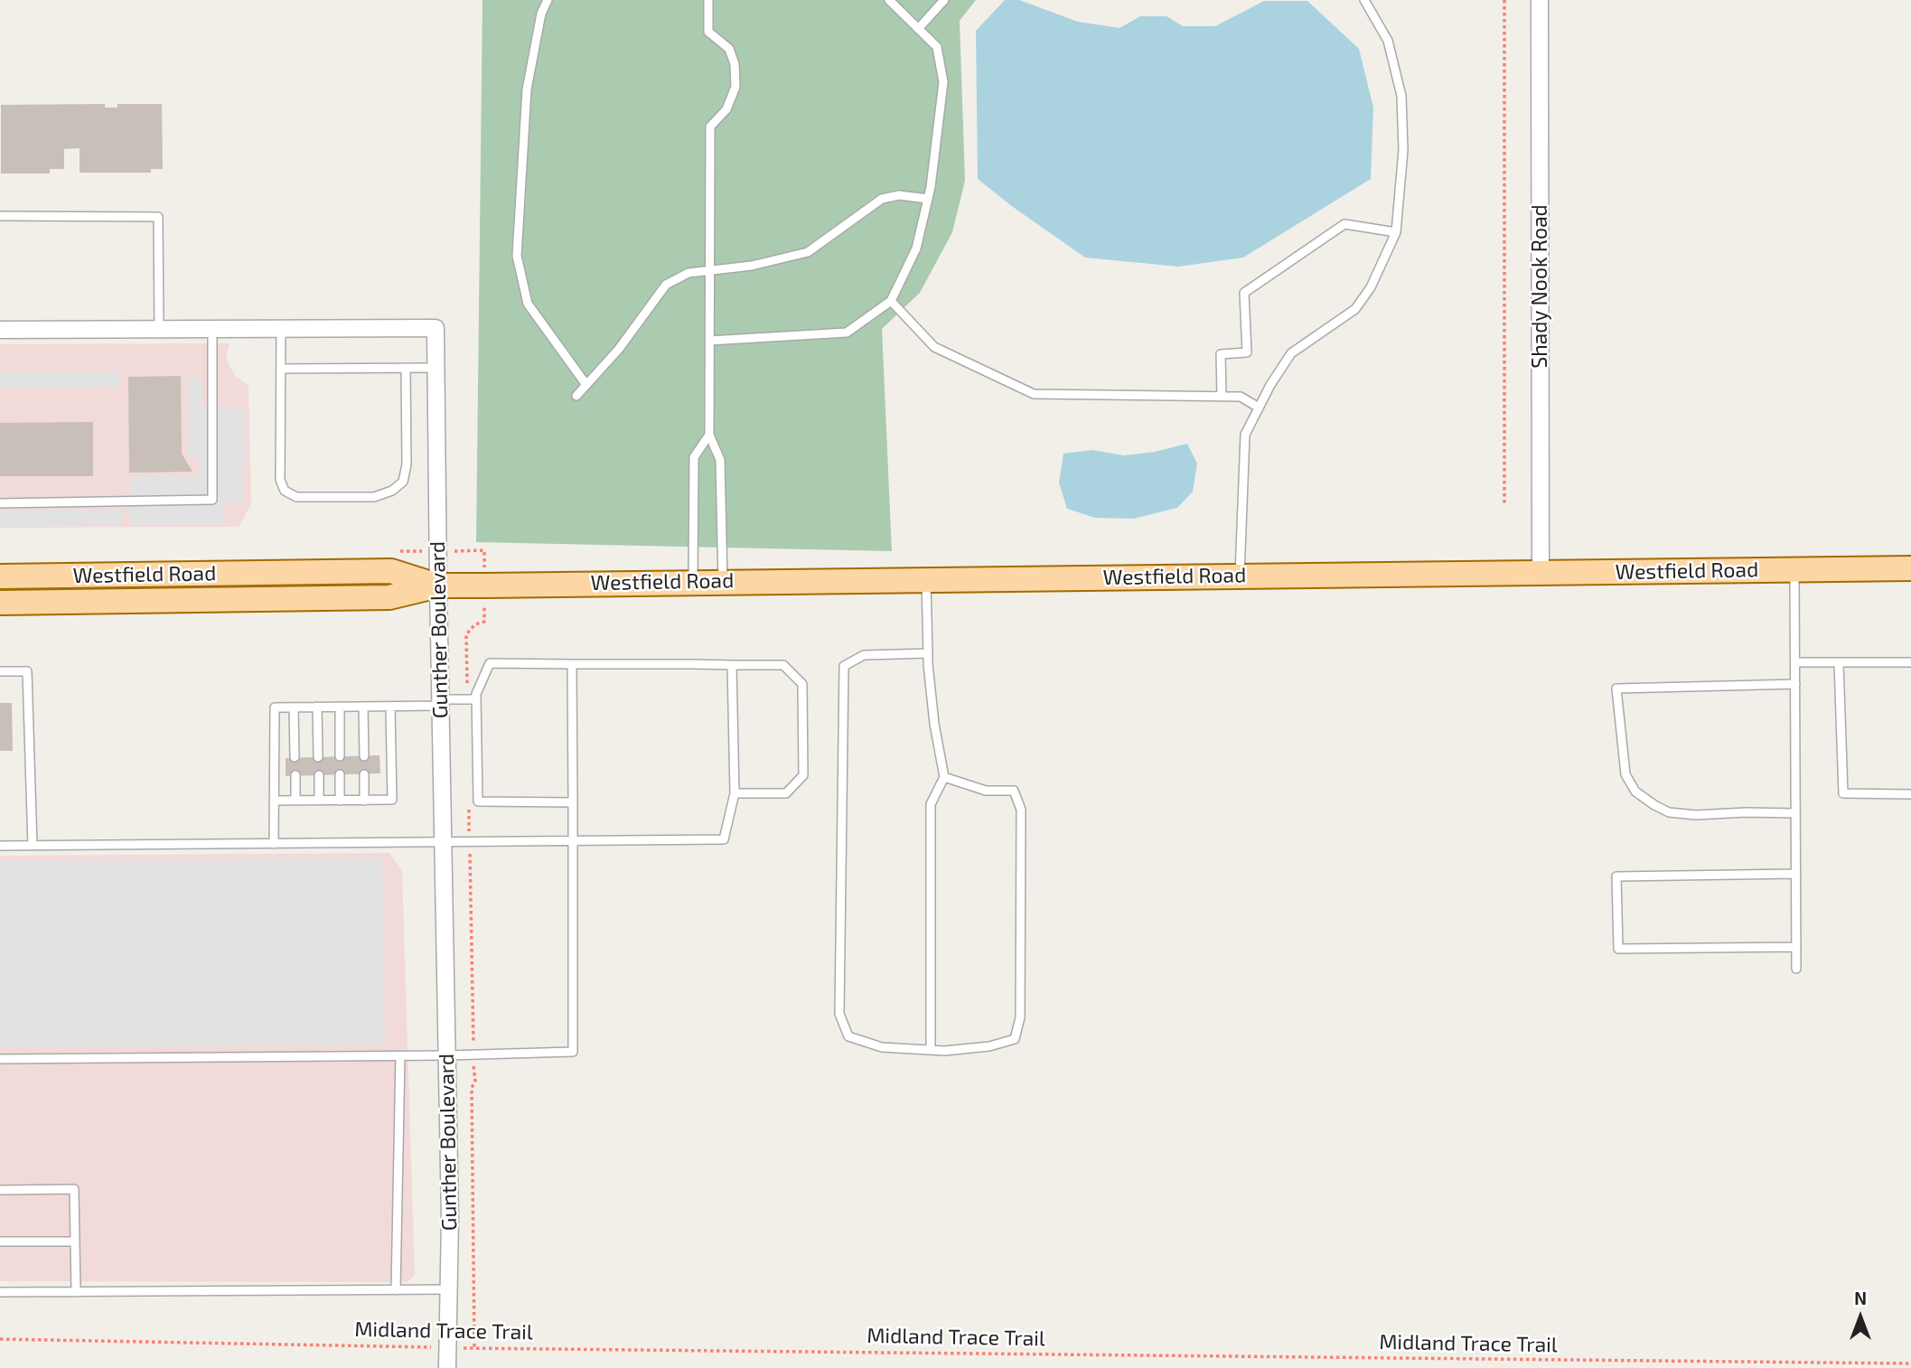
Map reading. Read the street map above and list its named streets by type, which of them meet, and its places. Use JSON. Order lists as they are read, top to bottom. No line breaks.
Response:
{"streets":{"main road":["Westfield Road"],"street":["Shady Nook Road","Gunther Boulevard"],"path":["Midland Trace Trail"]},"crossings":[["Shady Nook Road","Westfield Road"],["Westfield Road","Gunther Boulevard"],["Gunther Boulevard","Midland Trace Trail"]],"north":"top"}
